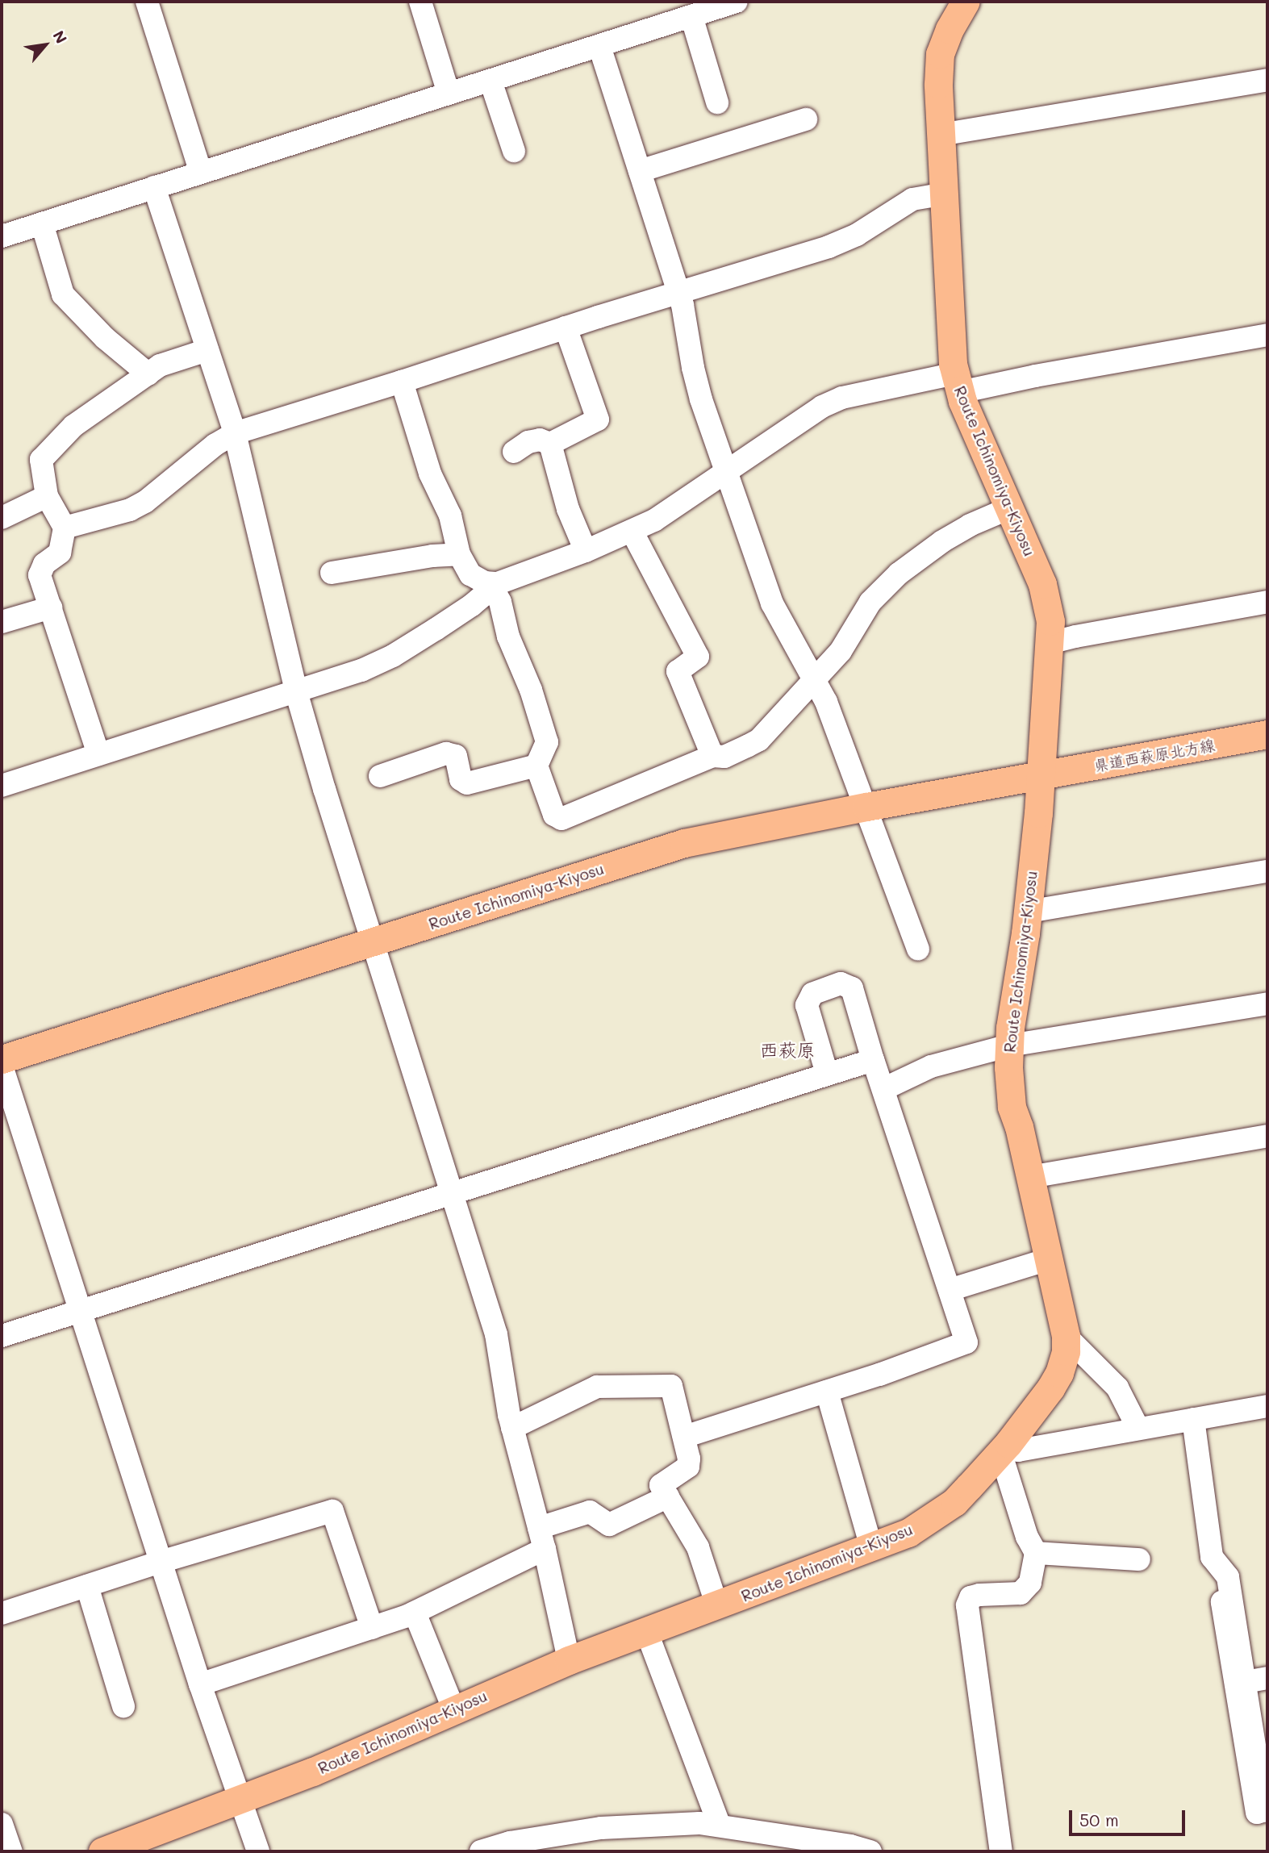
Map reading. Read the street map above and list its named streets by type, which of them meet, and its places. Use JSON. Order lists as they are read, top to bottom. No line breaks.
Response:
{"streets":{"main road":["Route Ichinomiya-Kiyosu","県道西萩原北方線"]},"crossings":[["Route Ichinomiya-Kiyosu","県道西萩原北方線"]],"districts":["西萩原"],"scale_bar":"50 m","north":"top right"}
